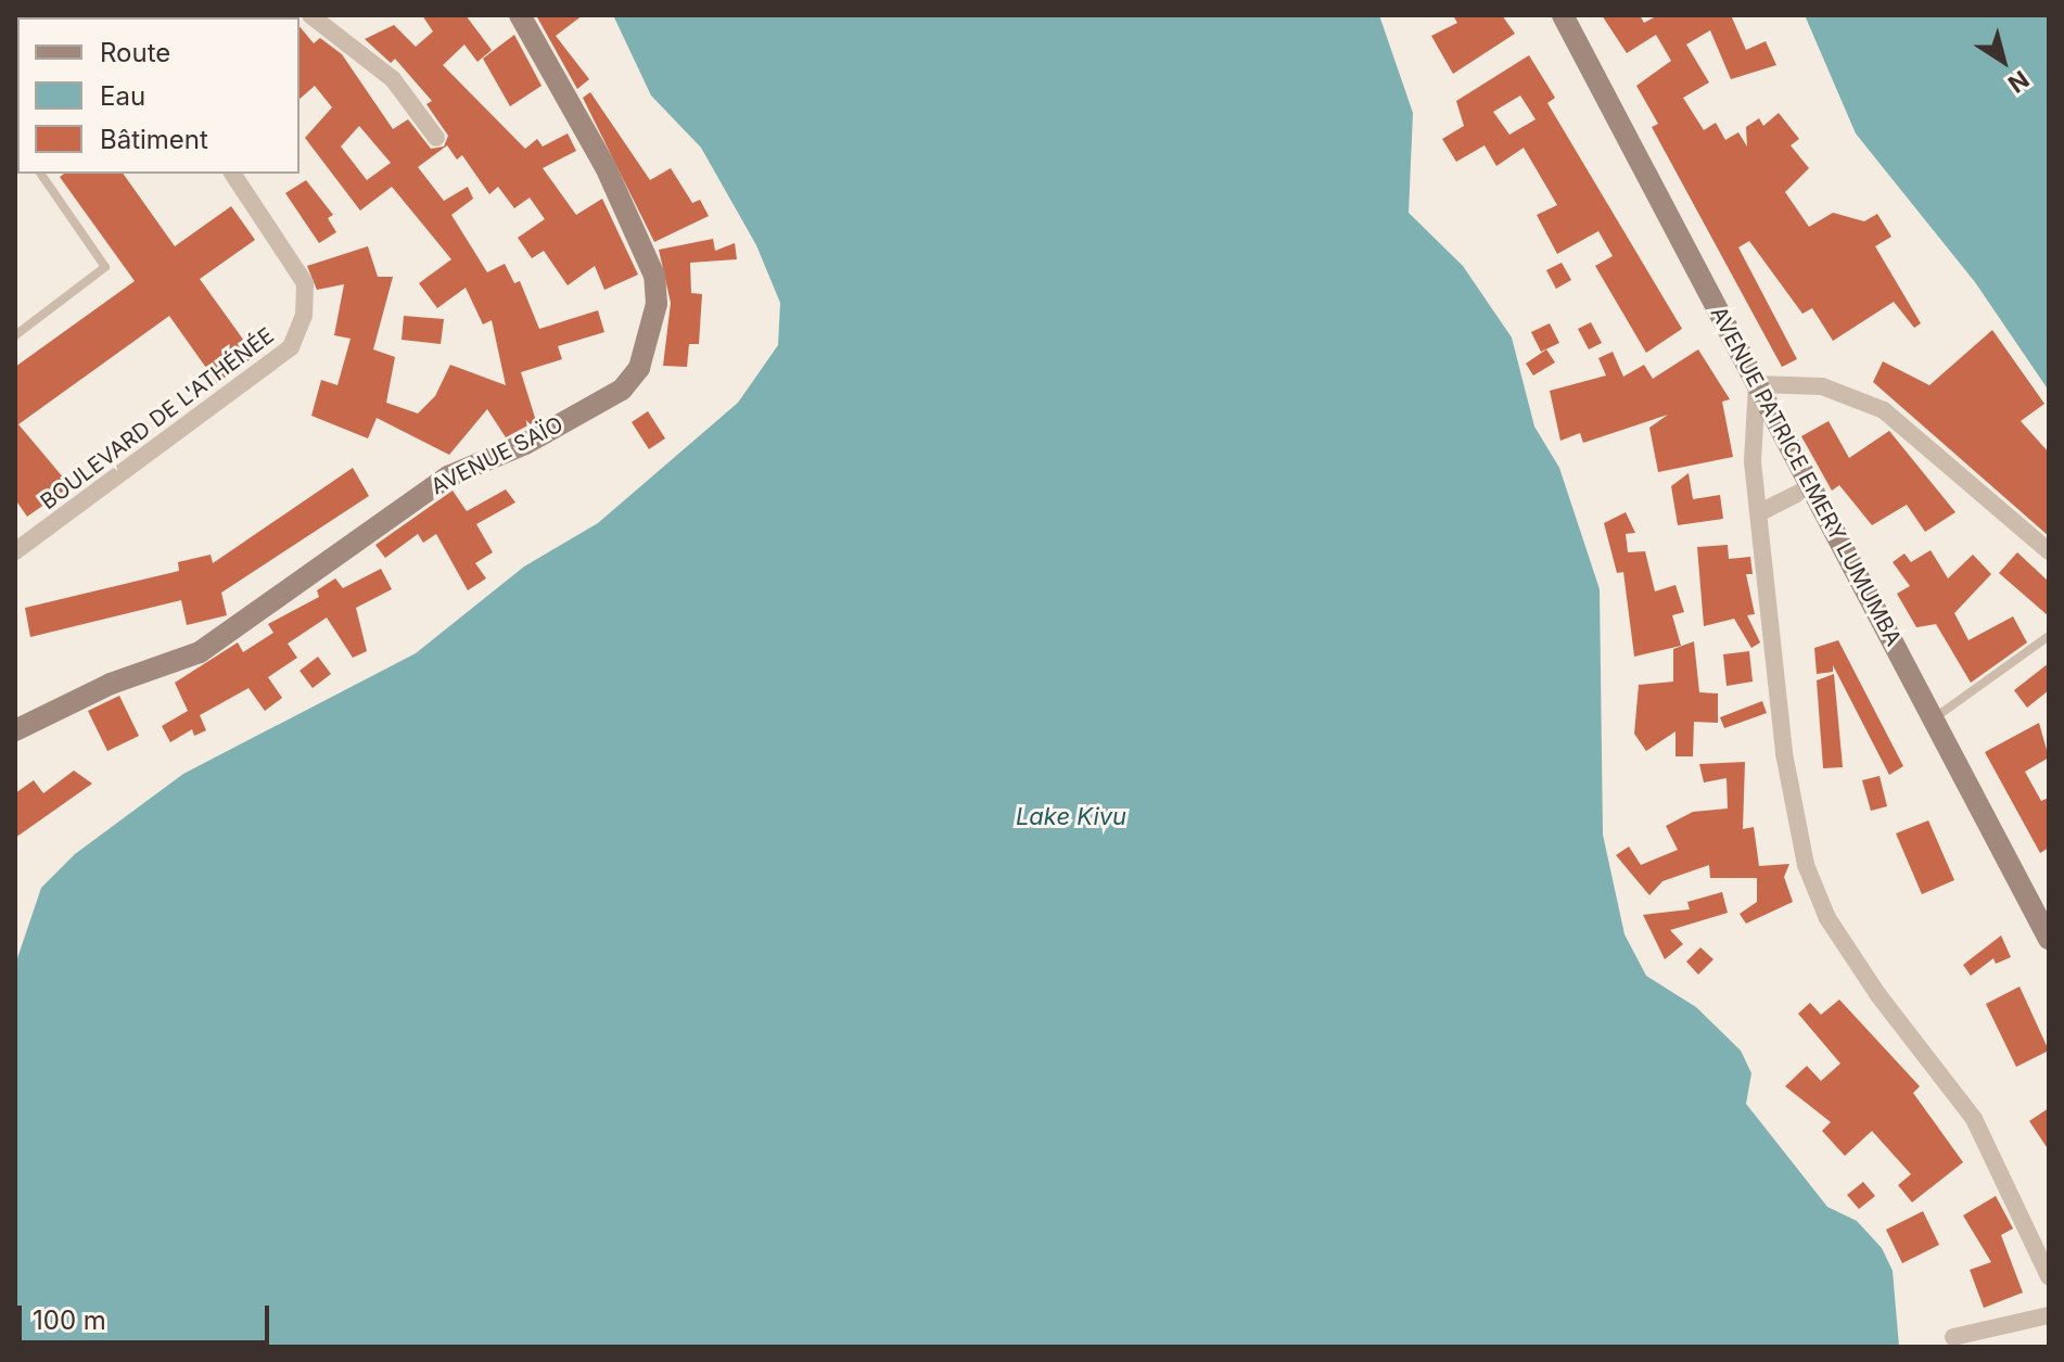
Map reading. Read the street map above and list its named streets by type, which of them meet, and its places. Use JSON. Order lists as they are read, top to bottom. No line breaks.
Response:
{"streets":{"street":["BOULEVARD DE L'ATHÉNÉE","AVENUE SAÏO","AVENUE PATRICE EMERY LUMUMBA"]},"water":["Lake Kivu"],"legend":["Route","Eau","Bâtiment"],"scale_bar":"100 m","north":"bottom right"}
